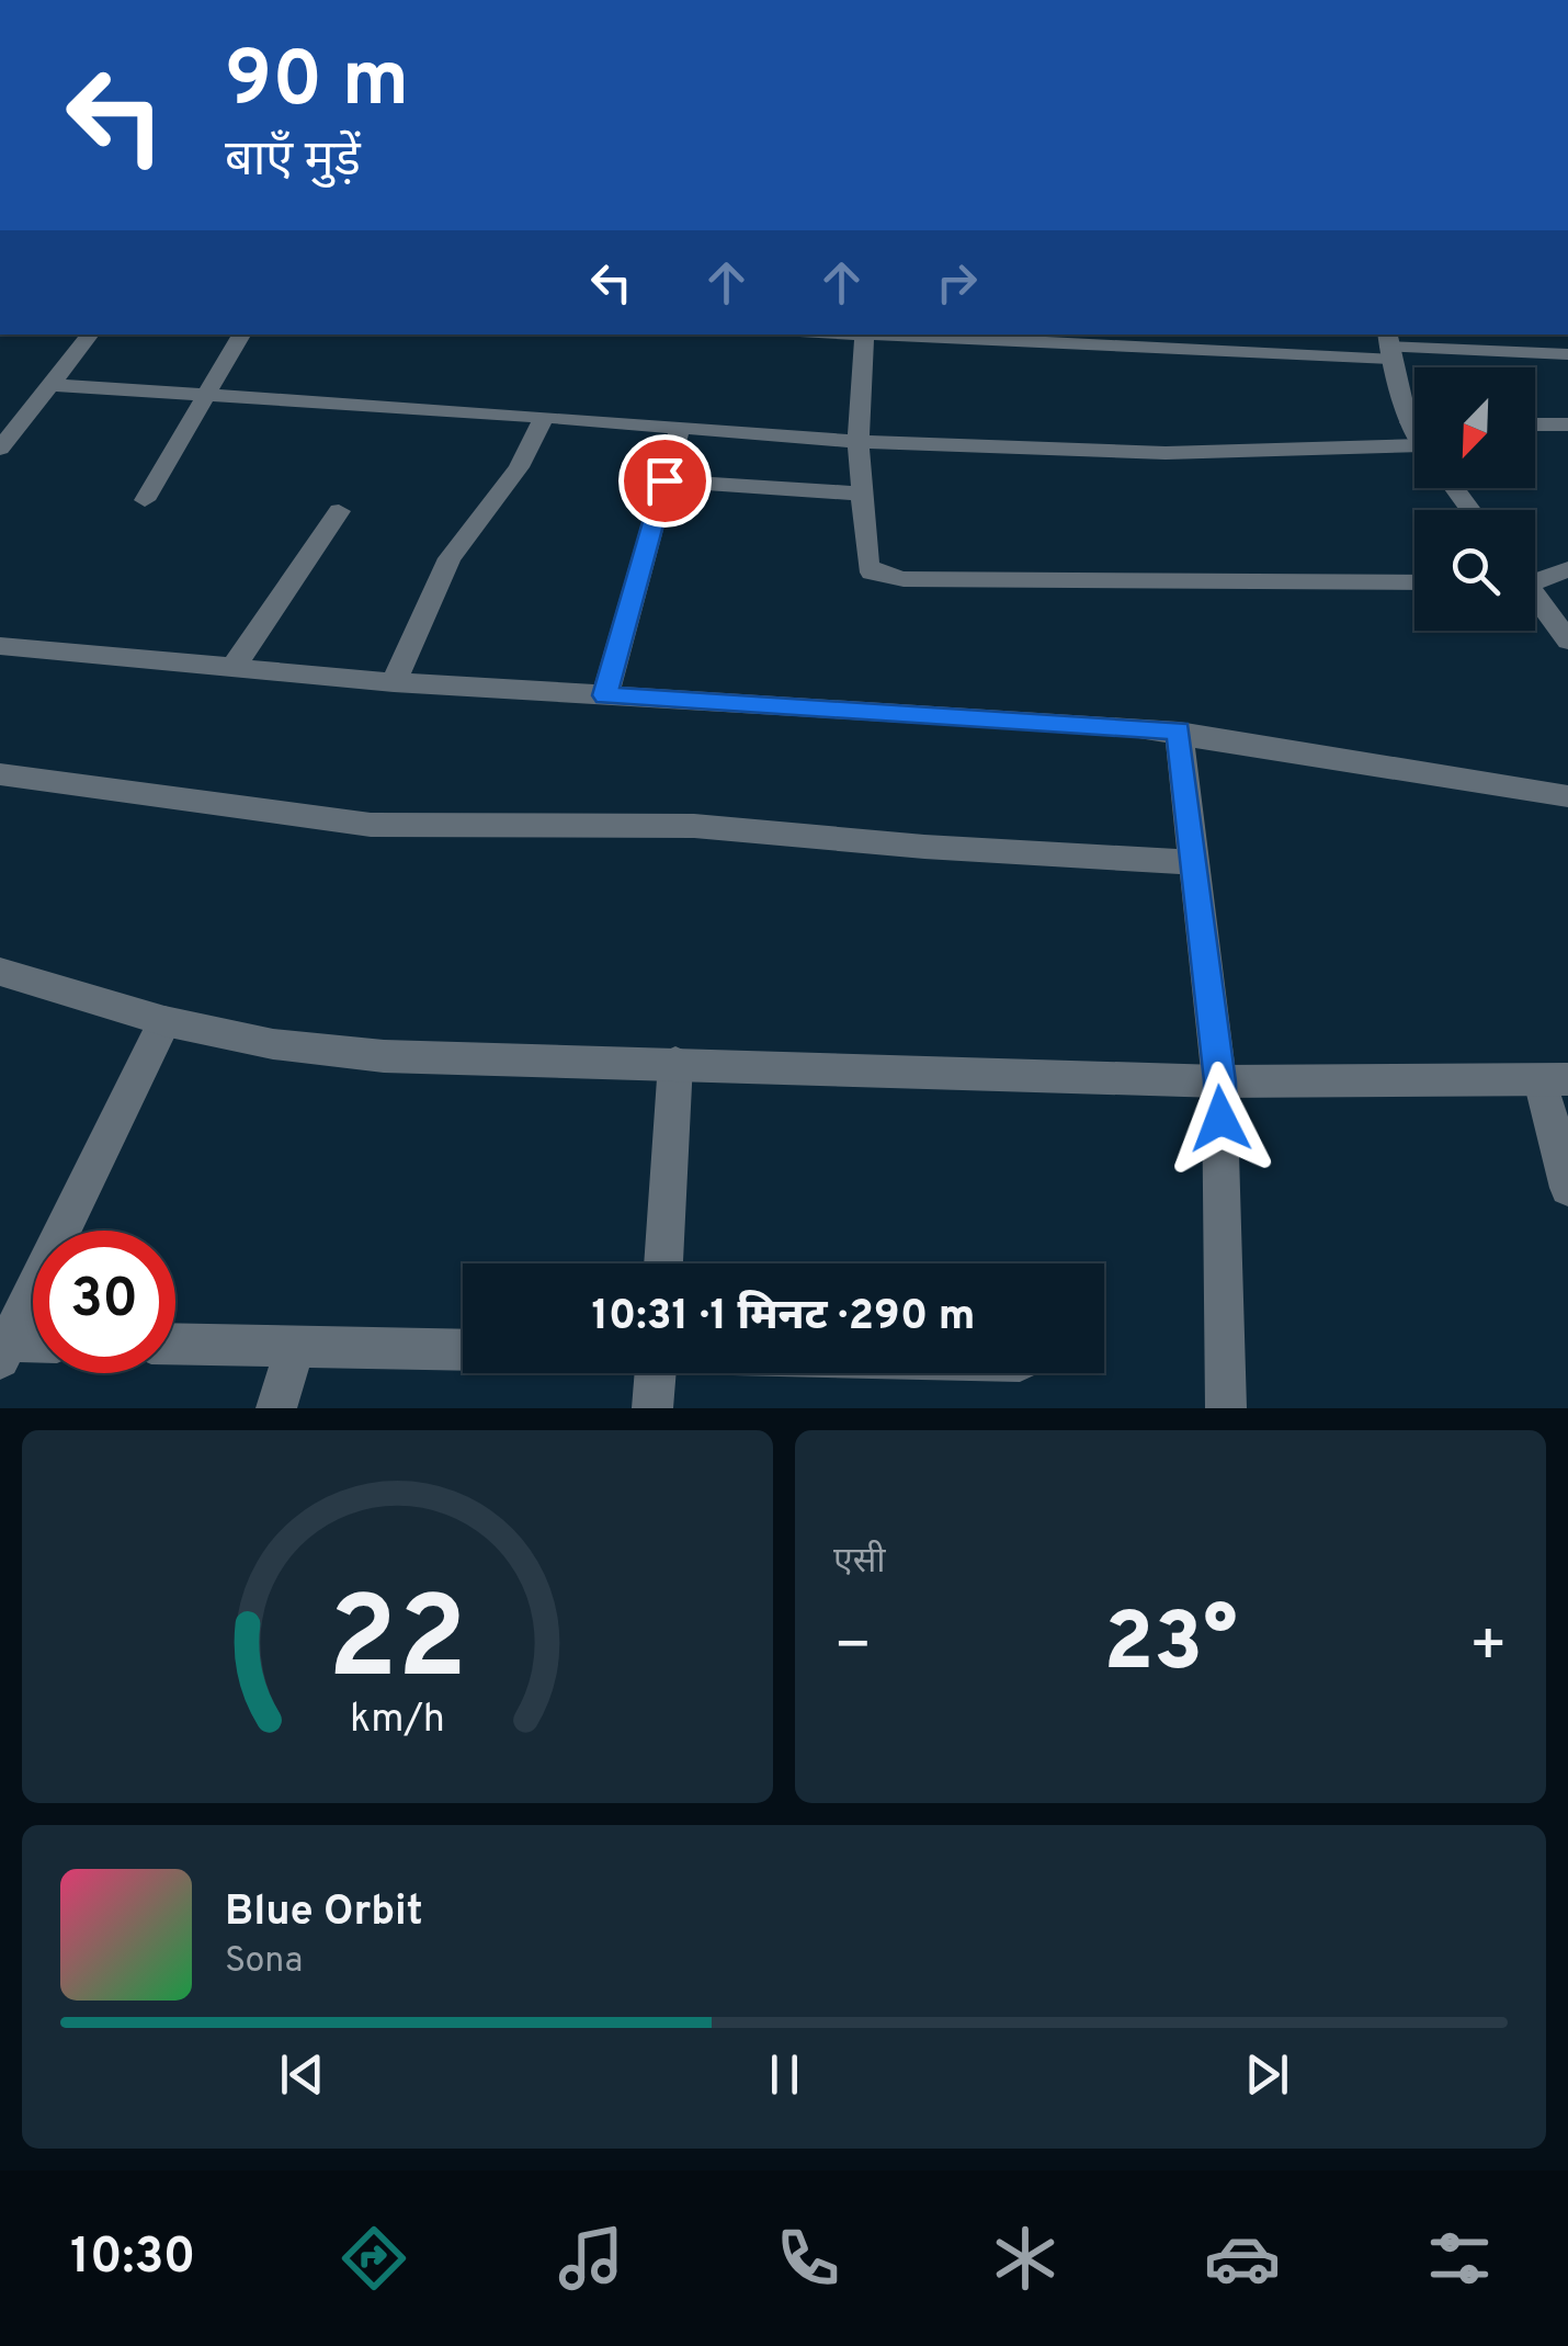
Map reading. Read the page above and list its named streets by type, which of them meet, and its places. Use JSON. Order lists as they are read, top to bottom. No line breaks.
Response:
{"north":"bottom left","page":{"turn":["90 m","बाएँ मुड़ें"],"limit":"30","trip":"10:31 · 1 मिनट · 290 m","tile":"एसी","heat":["−","23°","+"],"song":["Blue Orbit","Sona"],"tabs":"10:30","gauge":["22","km/h"]}}
